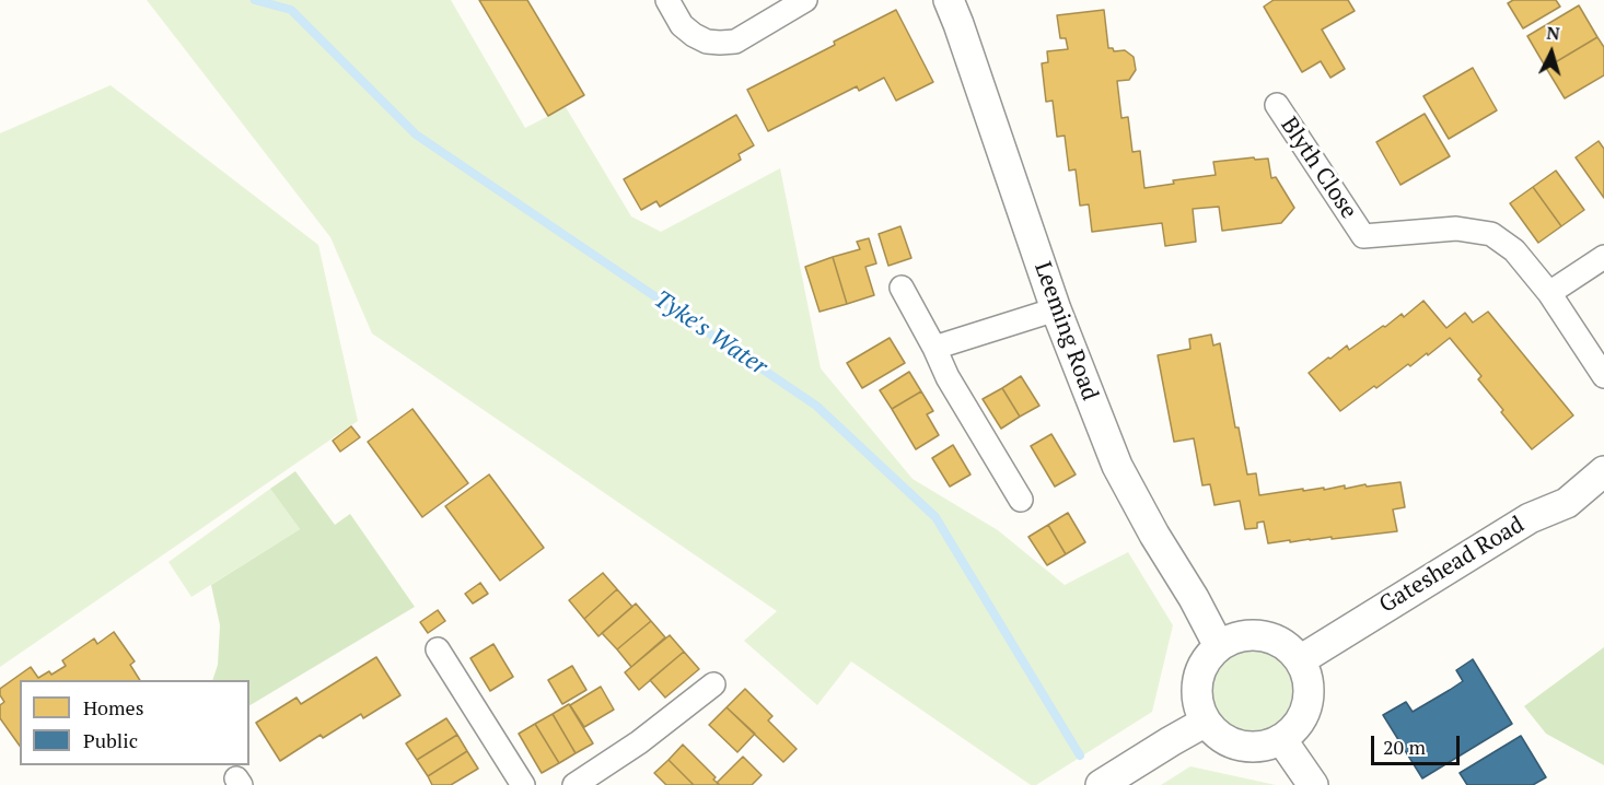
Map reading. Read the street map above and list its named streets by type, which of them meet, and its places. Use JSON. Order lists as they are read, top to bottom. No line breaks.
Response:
{"streets":{"street":["Blyth Close","Leeming Road","Gateshead Road"]},"crossings":[["Leeming Road","Gateshead Road"]],"water":["Tyke's Water"],"legend":["Homes","Public"],"scale_bar":"20 m","north":"top"}
